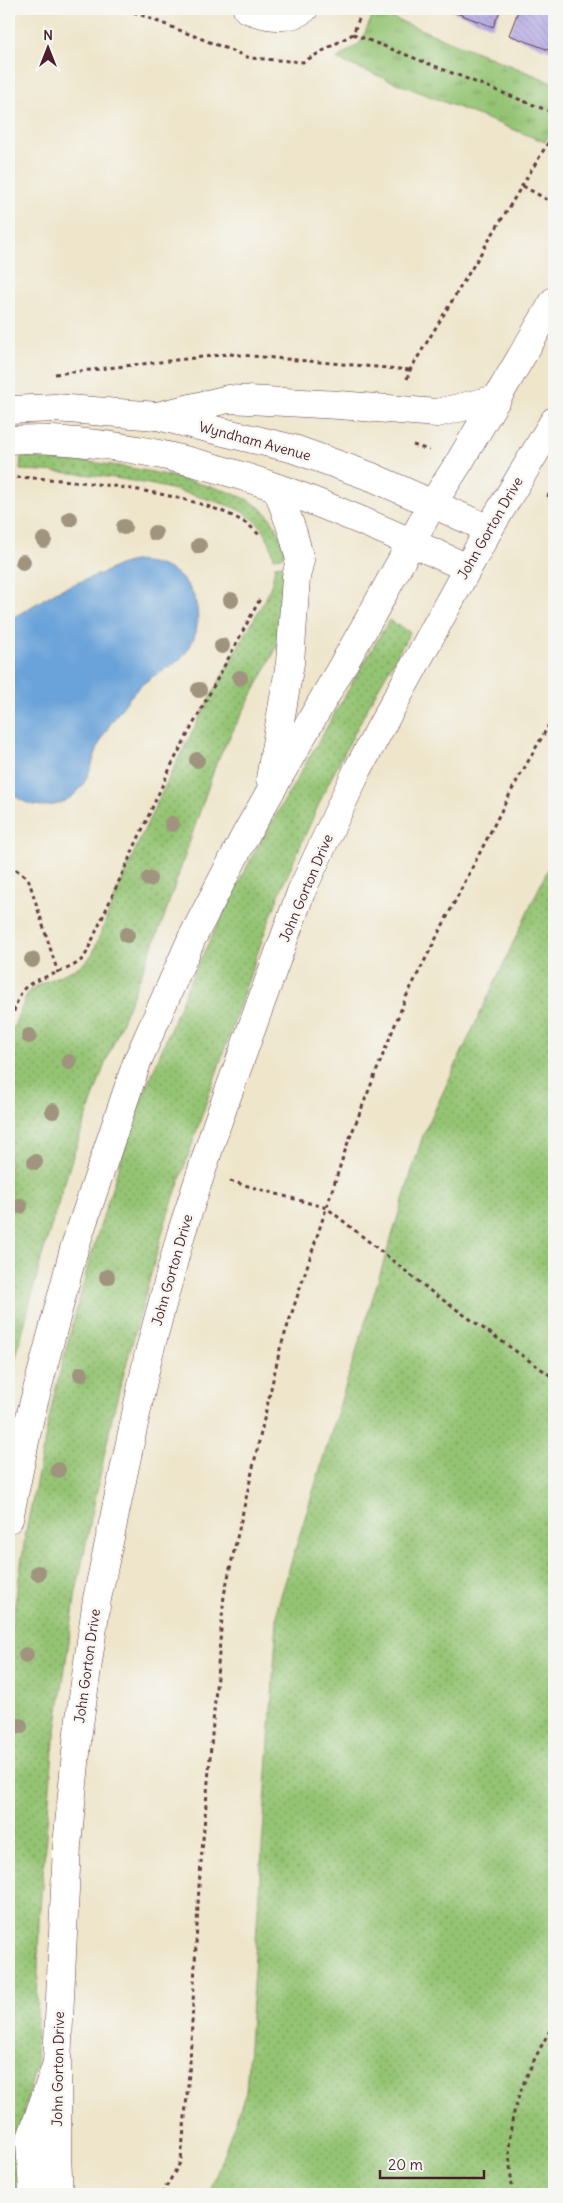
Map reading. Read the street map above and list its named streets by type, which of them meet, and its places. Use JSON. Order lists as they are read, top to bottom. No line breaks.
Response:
{"streets":{"main road":["Wyndham Avenue","John Gorton Drive"]},"crossings":[["Wyndham Avenue","John Gorton Drive"]],"scale_bar":"20 m","north":"top"}
